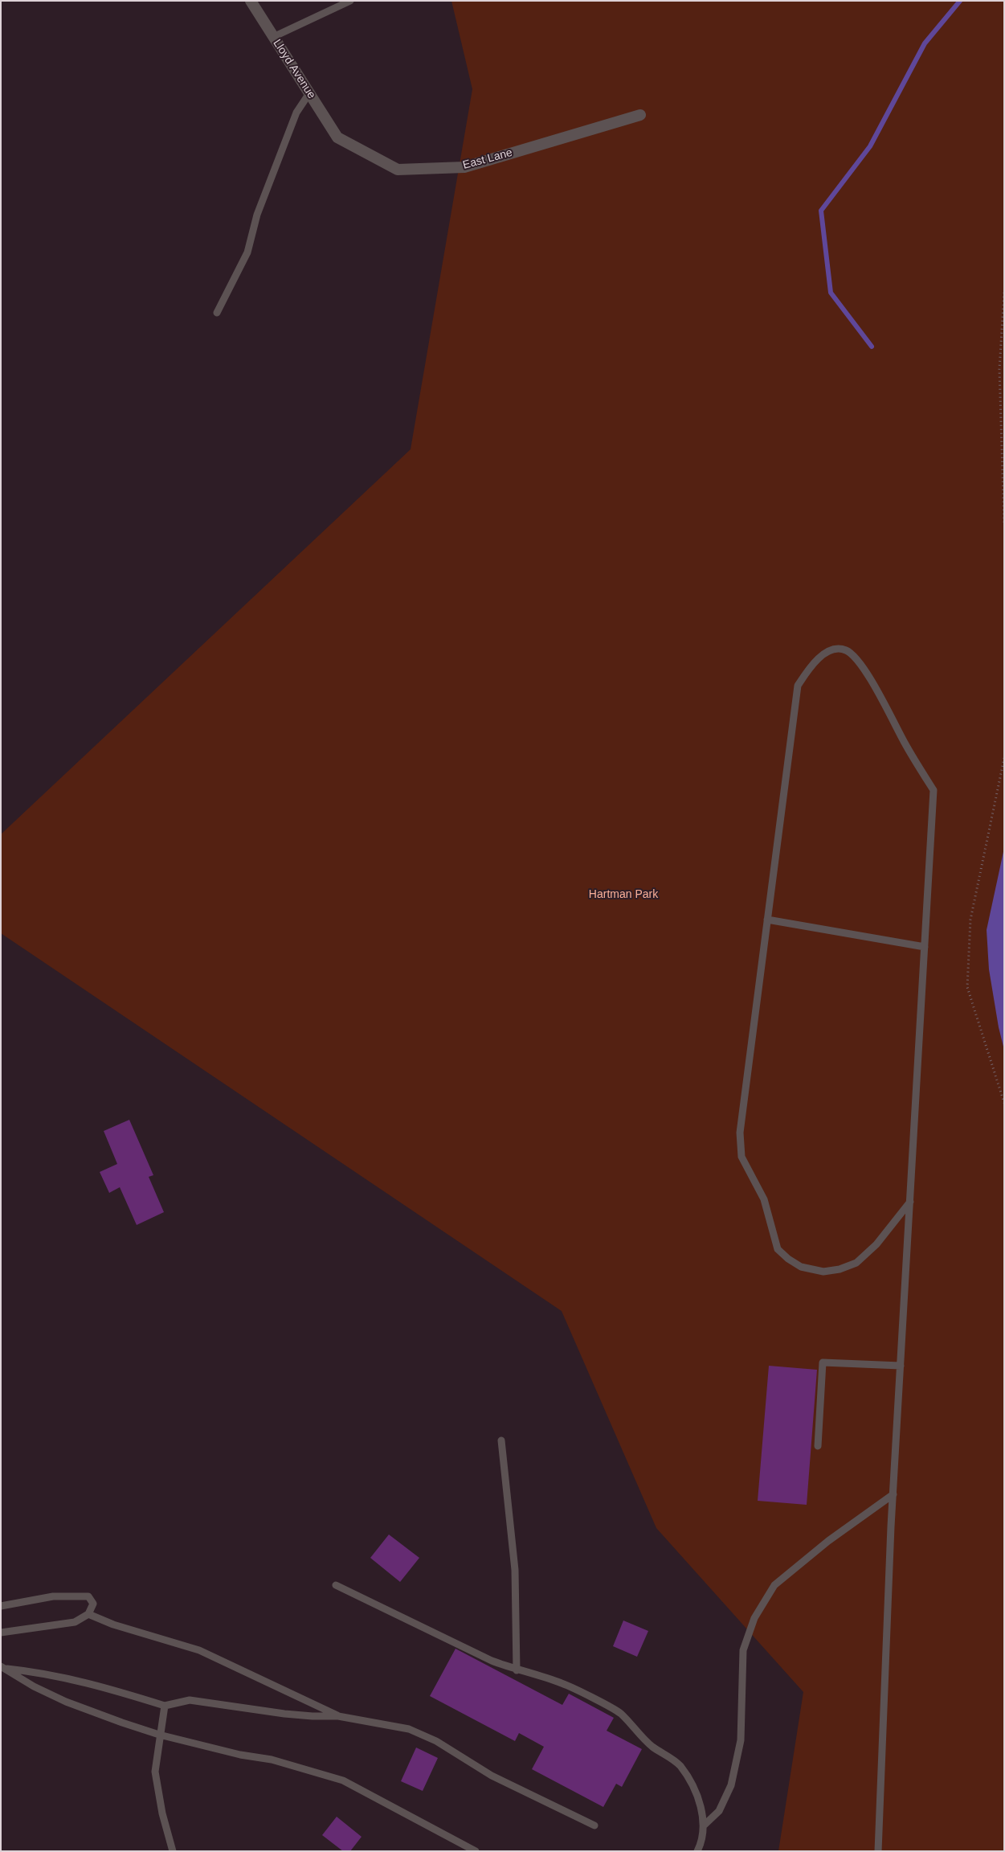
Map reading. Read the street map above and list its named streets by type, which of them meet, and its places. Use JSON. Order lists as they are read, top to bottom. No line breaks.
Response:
{"streets":{"street":["Lloyd Avenue","East Lane"]},"crossings":[["Lloyd Avenue","East Lane"]],"parks":["Hartman Park"]}
